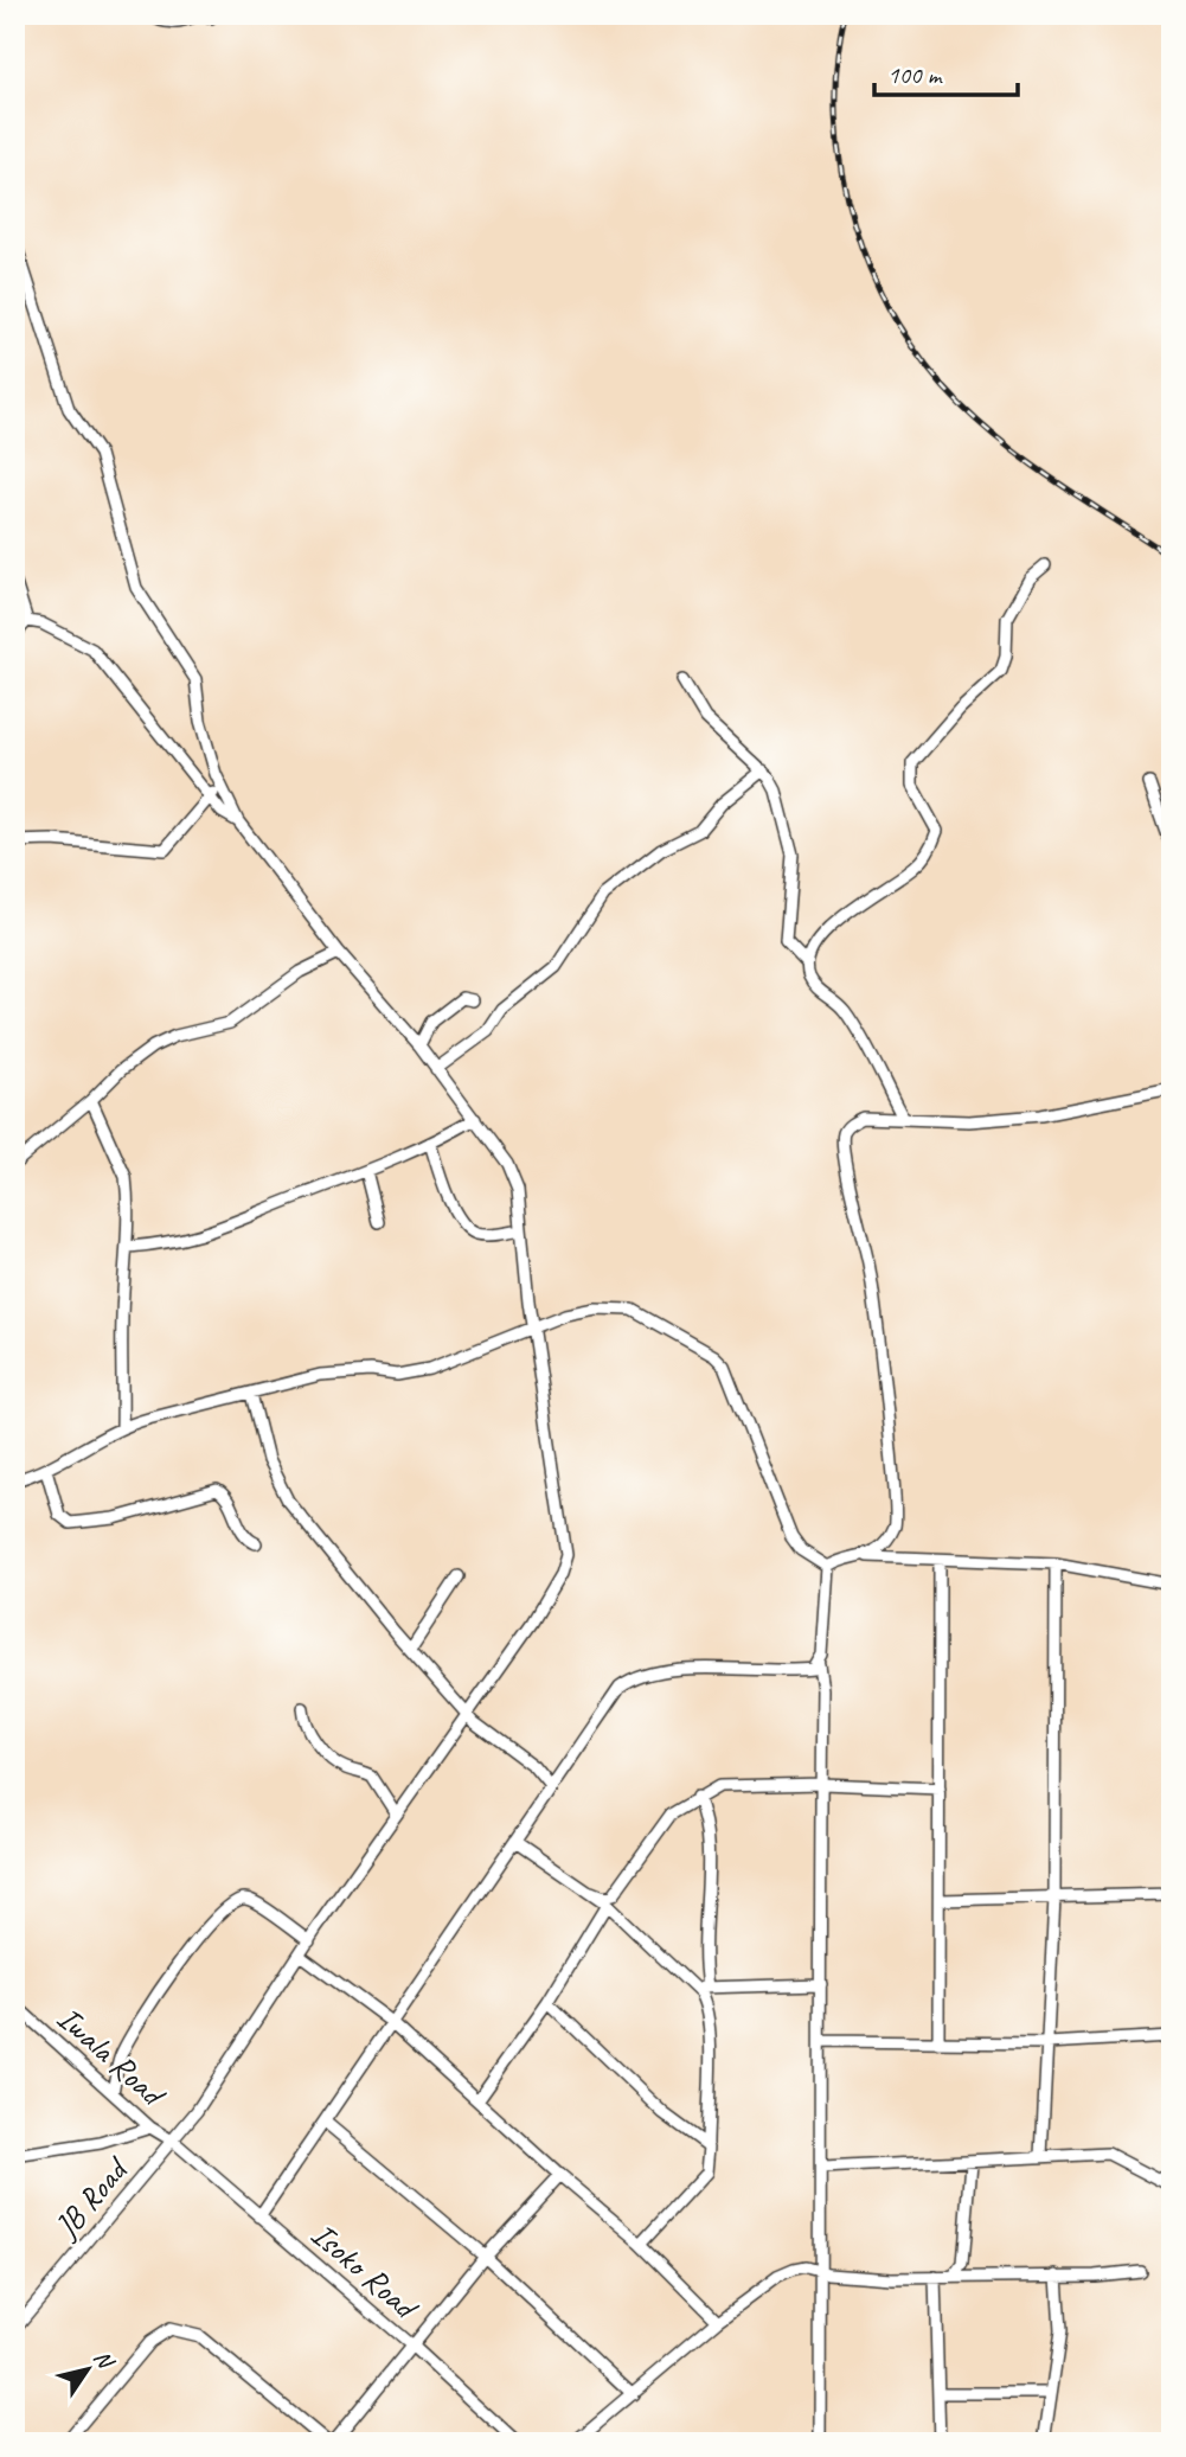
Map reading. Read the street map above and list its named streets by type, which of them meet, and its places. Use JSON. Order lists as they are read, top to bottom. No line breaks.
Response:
{"streets":{"street":["Iwala Road","JB Road","Isoko Road"]},"crossings":[["Iwala Road","JB Road"],["Iwala Road","Isoko Road"],["JB Road","Isoko Road"]],"scale_bar":"100 m","north":"top right"}
